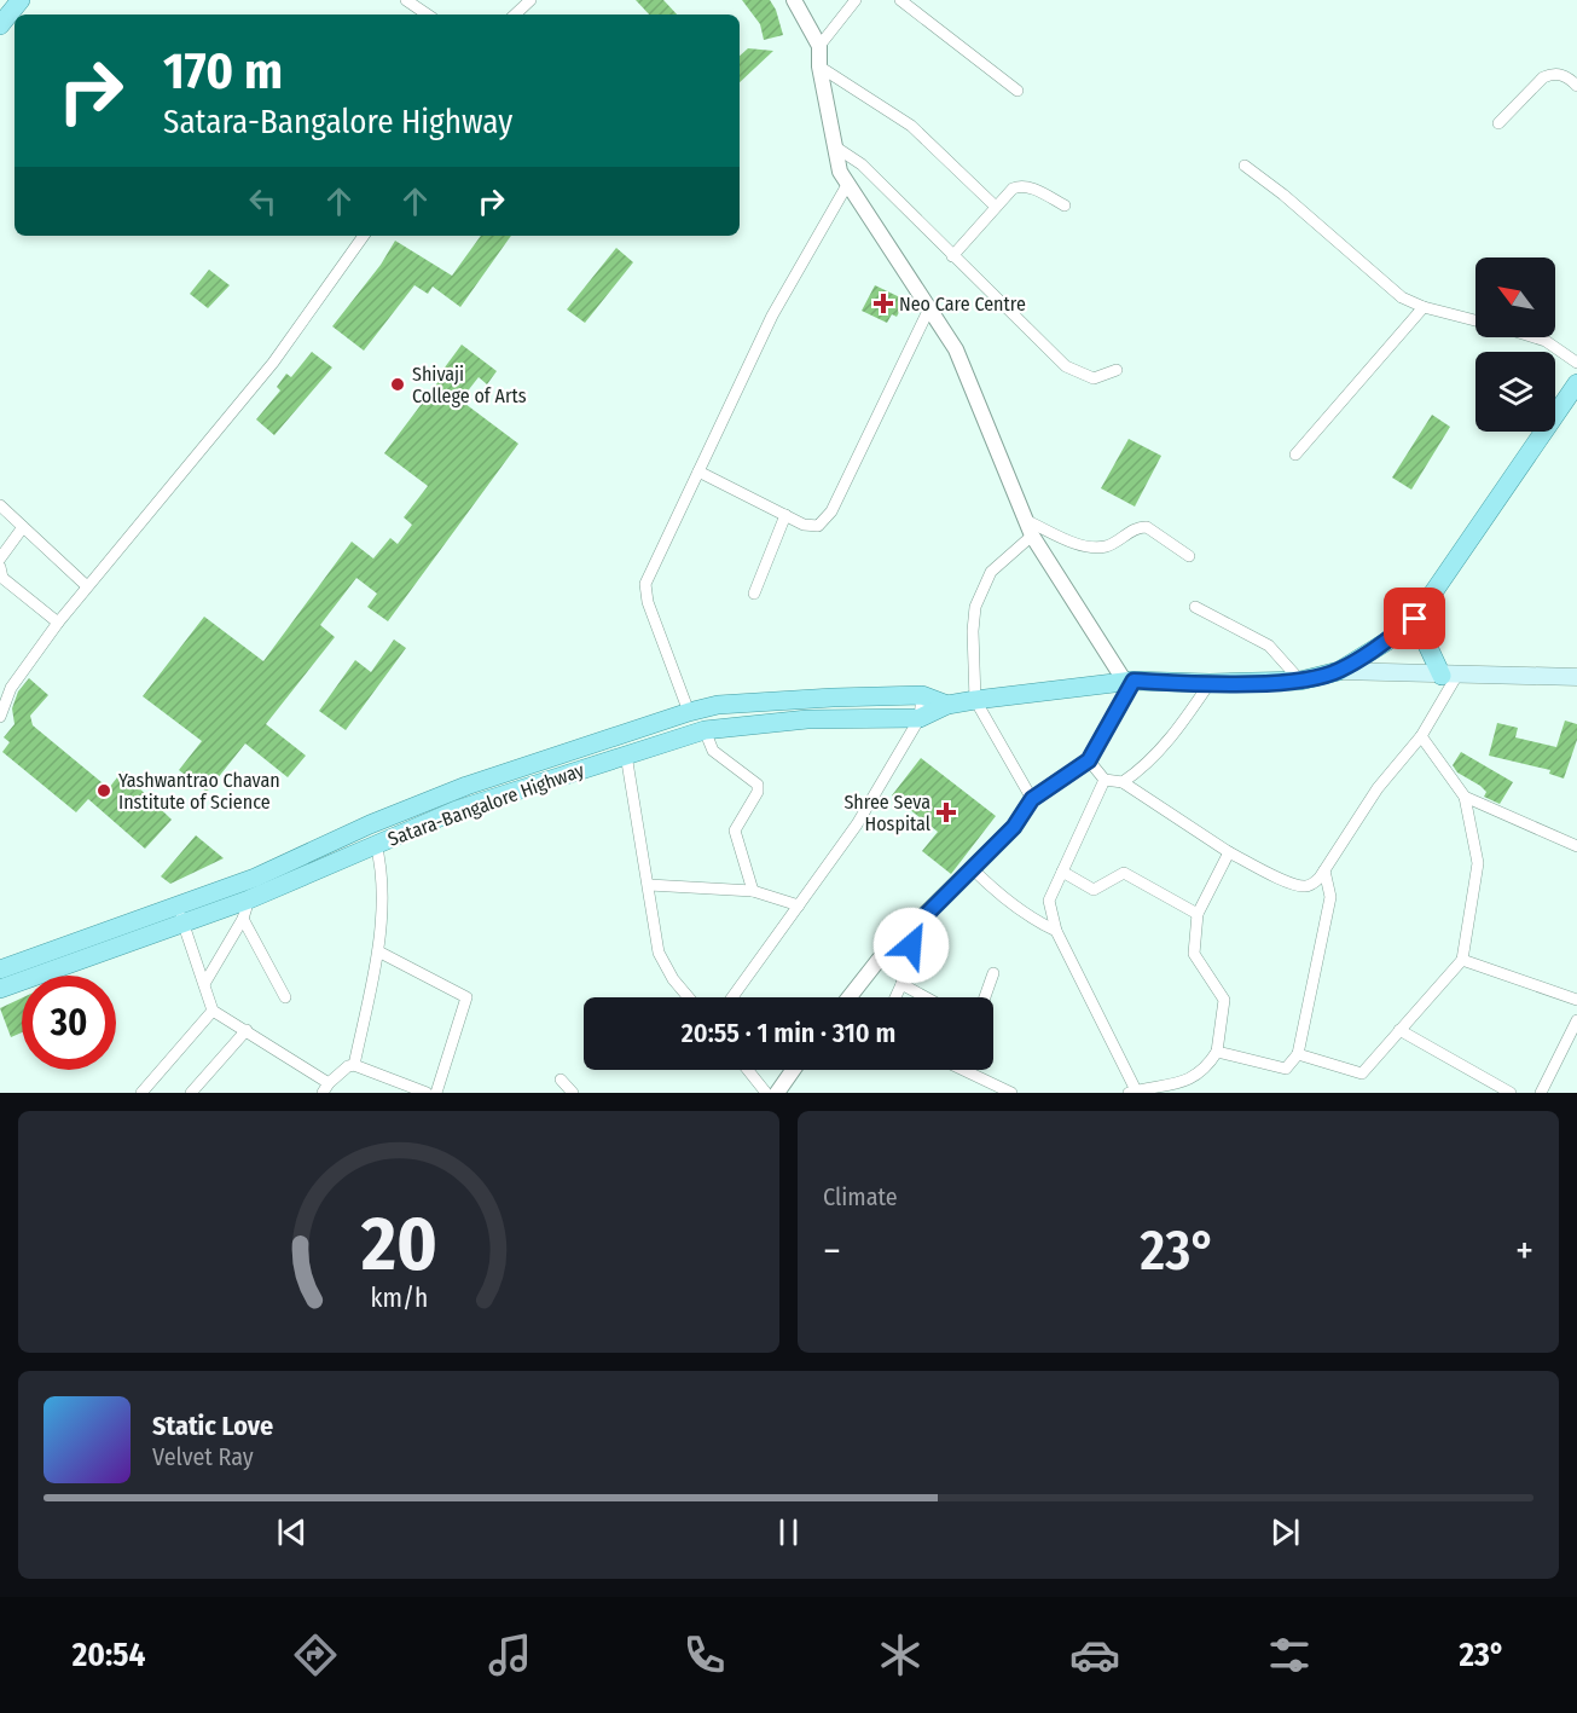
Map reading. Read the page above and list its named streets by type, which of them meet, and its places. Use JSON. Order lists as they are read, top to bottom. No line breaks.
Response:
{"streets":{"main road":["Satara-Bangalore Highway"]},"places":{"health":["Neo Care Centre","Shree Seva Hospital"],"other":["Shivaji College of Arts","Yashwantrao Chavan Institute of Science"]},"north":"top left","page":{"turn":["170 m","Satara-Bangalore Highway"],"limit":"30","trip":"20:55 · 1 min · 310 m","tile":"Climate","heat":["−","23°","+"],"song":["Static Love","Velvet Ray"],"tabs":["20:54","23°"],"gauge":["20","km/h"]}}
